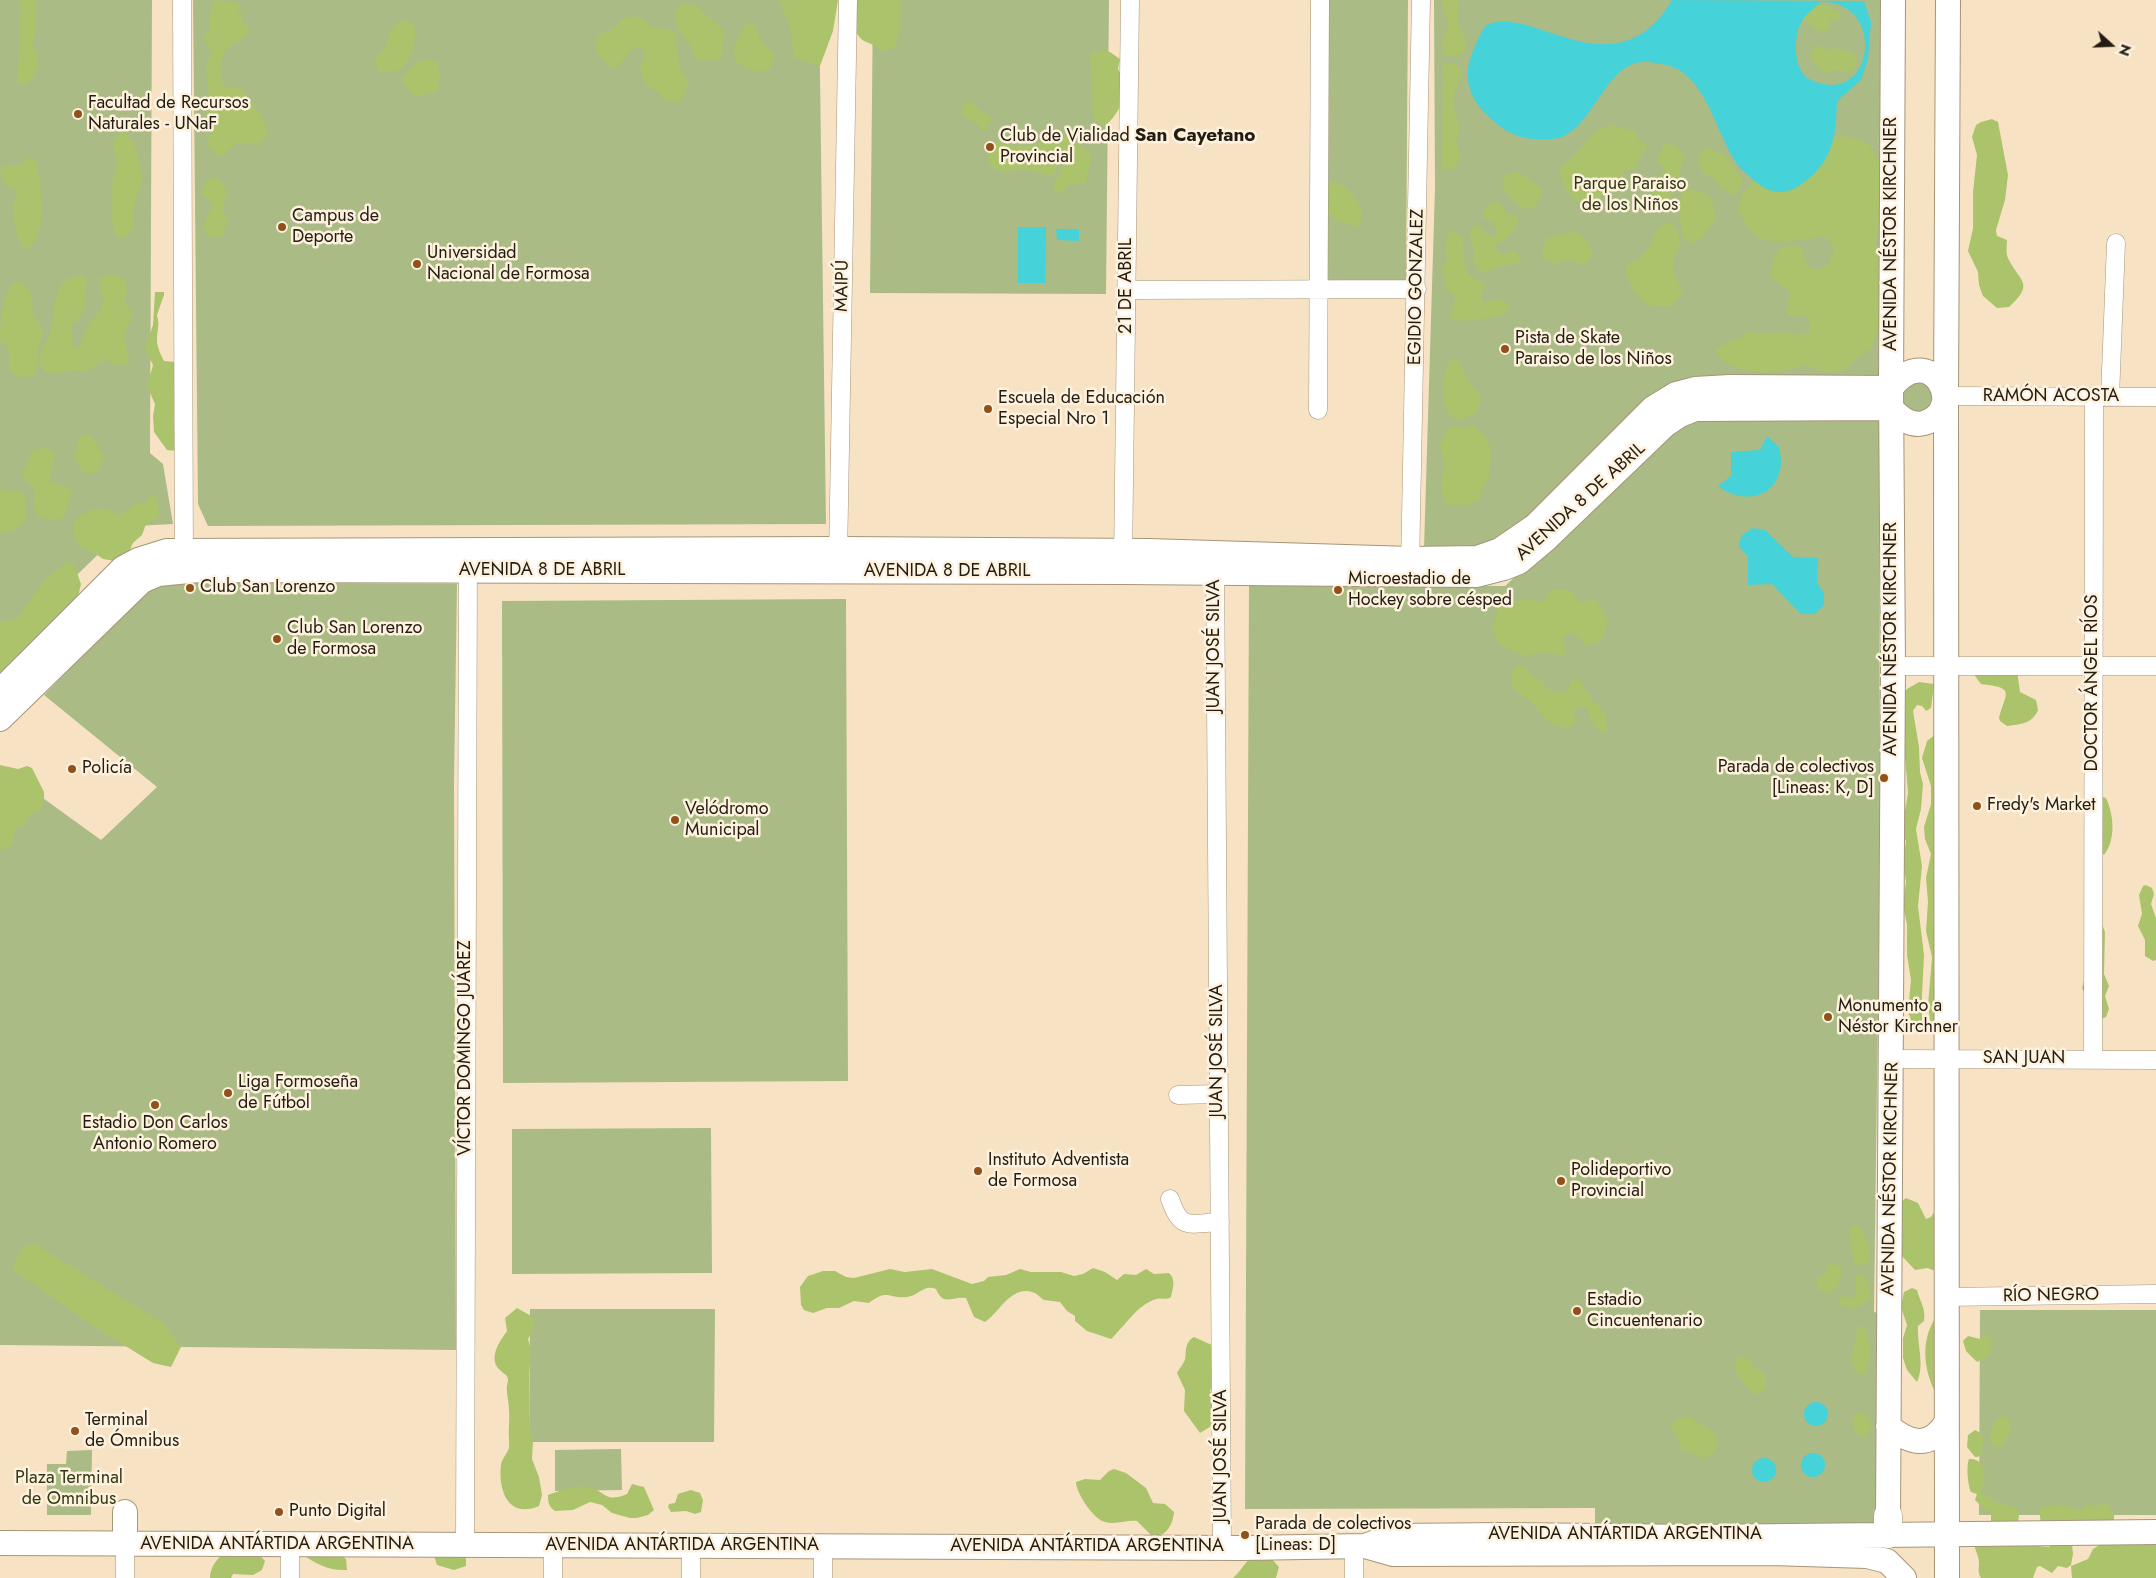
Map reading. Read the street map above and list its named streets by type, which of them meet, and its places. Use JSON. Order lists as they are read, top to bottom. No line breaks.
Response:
{"streets":{"main road":["AVENIDA NÉSTOR KIRCHNER","AVENIDA 8 DE ABRIL","AVENIDA ANTÁRTIDA ARGENTINA"],"street":["MAIPÚ","21 DE ABRIL","EGIDIO GONZALEZ","RAMÓN ACOSTA","JUAN JOSÉ SILVA","DOCTOR ÁNGEL RÍOS","VÍCTOR DOMINGO JUÁREZ","SAN JUAN","RÍO NEGRO"]},"crossings":[["AVENIDA NÉSTOR KIRCHNER","RAMÓN ACOSTA"],["AVENIDA NÉSTOR KIRCHNER","AVENIDA 8 DE ABRIL"],["AVENIDA NÉSTOR KIRCHNER","SAN JUAN"],["AVENIDA NÉSTOR KIRCHNER","AVENIDA ANTÁRTIDA ARGENTINA"],["MAIPÚ","AVENIDA 8 DE ABRIL"],["21 DE ABRIL","AVENIDA 8 DE ABRIL"],["EGIDIO GONZALEZ","AVENIDA 8 DE ABRIL"],["RAMÓN ACOSTA","AVENIDA 8 DE ABRIL"],["RAMÓN ACOSTA","DOCTOR ÁNGEL RÍOS"],["AVENIDA 8 DE ABRIL","JUAN JOSÉ SILVA"],["AVENIDA 8 DE ABRIL","VÍCTOR DOMINGO JUÁREZ"],["JUAN JOSÉ SILVA","AVENIDA ANTÁRTIDA ARGENTINA"],["DOCTOR ÁNGEL RÍOS","SAN JUAN"],["VÍCTOR DOMINGO JUÁREZ","AVENIDA ANTÁRTIDA ARGENTINA"]],"districts":["San Cayetano"],"parks":["Parque Paraiso de los Niños","Plaza Terminal de Omnibus"],"places":["Facultad de Recursos Naturales - UNaF","Club de Vialidad Provincial","Campus de Deporte","Universidad Nacional de Formosa","Pista de Skate Paraiso de los Niños","Escuela de Educación Especial Nro 1","Club San Lorenzo","Microestadio de Hockey sobre césped","Club San Lorenzo de Formosa","Policía","Parada de colectivos [Lineas: K, D]","Fredy's Market","Velódromo Municipal","Monumento a Néstor Kirchner","Liga Formoseña de Fútbol","Estadio Don Carlos Antonio Romero","Instituto Adventista de Formosa","Polideportivo Provincial","Estadio Cincuentenario","Terminal de Ómnibus","Punto Digital","Parada de colectivos [Lineas: D]"],"north":"right"}
